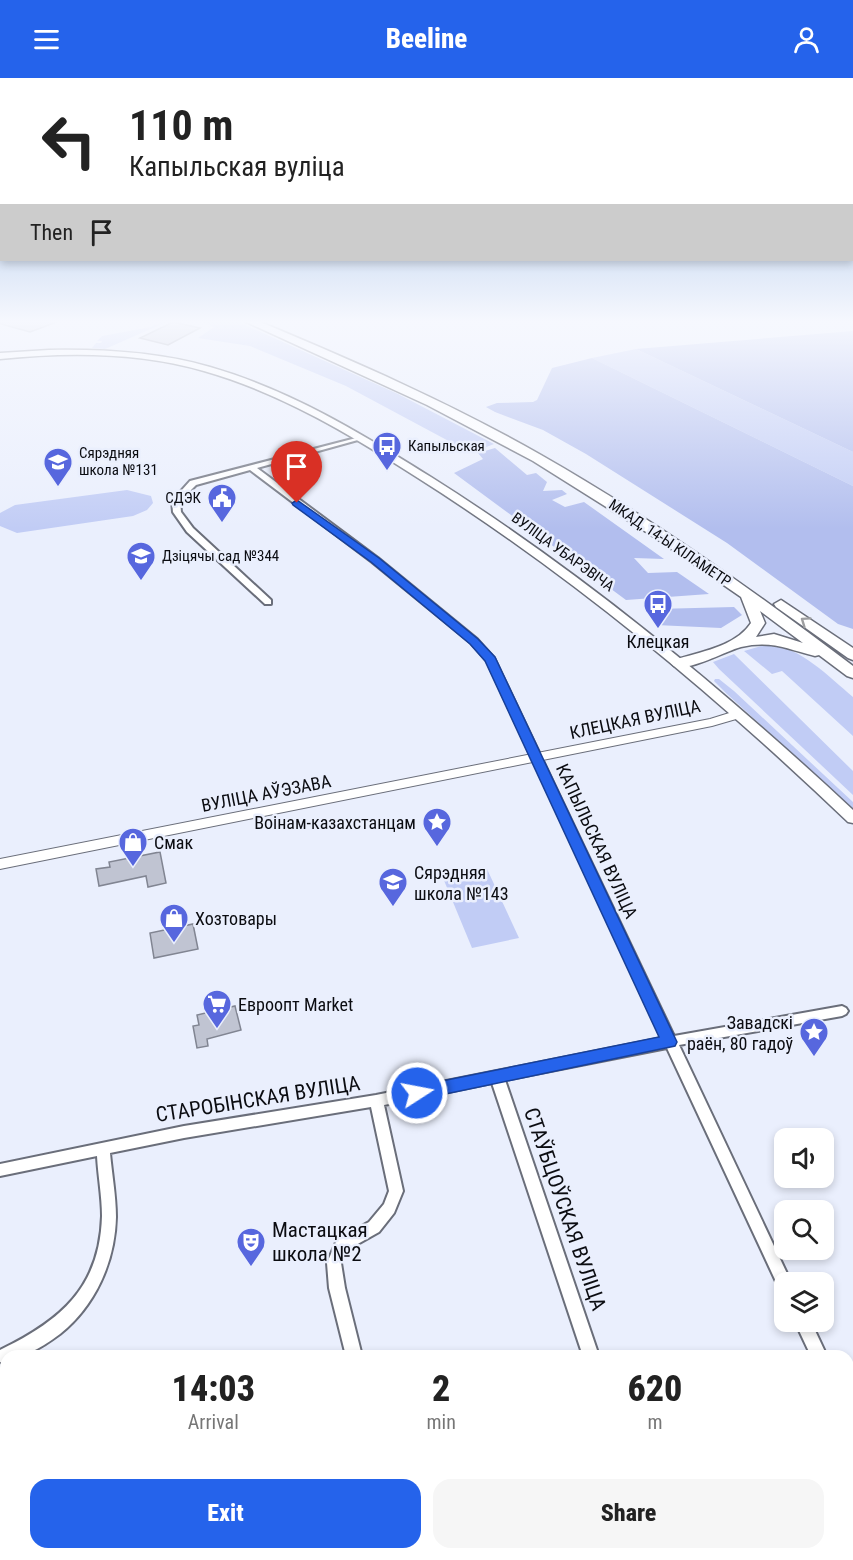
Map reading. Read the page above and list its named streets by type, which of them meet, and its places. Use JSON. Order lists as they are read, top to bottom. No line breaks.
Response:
{"streets":{"highway":["МКАД, 14-Ы КІЛАМЕТР"],"main road":["ВУЛІЦА УБАРЭВІЧА"],"street":["КЛЕЦКАЯ ВУЛІЦА","ВУЛІЦА АЎЭЗАВА","КАПЫЛЬСКАЯ ВУЛІЦА","СТАРОБІНСКАЯ ВУЛІЦА","СТАЎБЦОЎСКАЯ ВУЛІЦА"]},"crossings":[["ВУЛІЦА УБАРЭВІЧА","КЛЕЦКАЯ ВУЛІЦА"],["КЛЕЦКАЯ ВУЛІЦА","ВУЛІЦА АЎЭЗАВА"],["КЛЕЦКАЯ ВУЛІЦА","КАПЫЛЬСКАЯ ВУЛІЦА"],["ВУЛІЦА АЎЭЗАВА","КАПЫЛЬСКАЯ ВУЛІЦА"],["КАПЫЛЬСКАЯ ВУЛІЦА","СТАРОБІНСКАЯ ВУЛІЦА"],["СТАРОБІНСКАЯ ВУЛІЦА","СТАЎБЦОЎСКАЯ ВУЛІЦА"]],"places":{"bus stop":["Капыльская","Клецкая"],"school or university":["Сярэдняя школа №131","Дзіцячы сад №344","Сярэдняя школа №143"],"public building":["СДЭК"],"place":["Воінам-казахстанцам","Завадскі раён, 80 гадоў"],"shop":["Смак","Хозтовары"],"supermarket":["Евроопт Market"],"theatre":["Мастацкая школа №2"]},"page":{"header":"Beeline","turn":["110 m","Капыльская вуліца"],"then":"Then","eta":["14:03","Arrival","2","min","620","m"],"buttons":["Exit","Share"]}}
